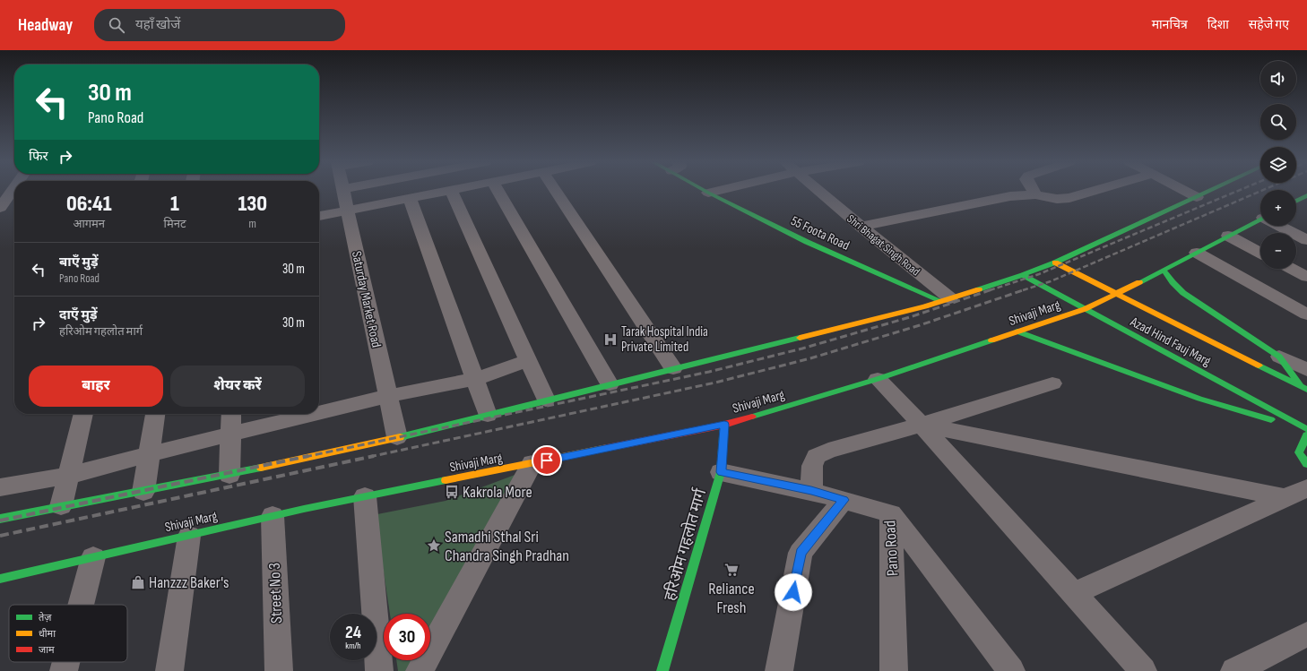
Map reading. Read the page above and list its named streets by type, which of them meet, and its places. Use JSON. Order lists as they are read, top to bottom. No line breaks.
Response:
{"streets":{"main road":["55 Foota Road","Shivaji Marg","Azad Hind Fauj Marg","हरिओम गहलोत मार्ग"],"street":["Shri Bhagat Singh Road","Saturday Market Road","Pano Road","Street No 3"]},"crossings":[["55 Foota Road","Shri Bhagat Singh Road"],["Shivaji Marg","Azad Hind Fauj Marg"],["Shivaji Marg","हरिओम गहलोत मार्ग"],["Shivaji Marg","Street No 3"],["हरिओम गहलोत मार्ग","Pano Road"]],"places":{"hospital":["Tarak Hospital India Private Limited"],"bus stop":["Kakrola More"],"place":["Samadhi Sthal Sri Chandra Singh Pradhan"],"supermarket":["Reliance Fresh"],"shop":["Hanzzz Baker's"]},"legend":["तेज़","धीमा","जाम"],"page":{"header":"Headway","search":"यहाँ खोजें","nav":["मानचित्र","दिशा","सहेजे गए"],"map_buttons":["+","−"],"turn":["30 m","Pano Road"],"then":"फिर","eta":["06:41","आगमन","1","मिनट","130","m"],"list":[{"name":"बाएँ मुड़ें","note":"Pano Road","value":"30 m"},{"name":"दाएँ मुड़ें","note":"हरिओम गहलोत मार्ग","value":"30 m"}],"buttons":["बाहर","शेयर करें"],"speed":"24 km/h","limit":"30"}}
